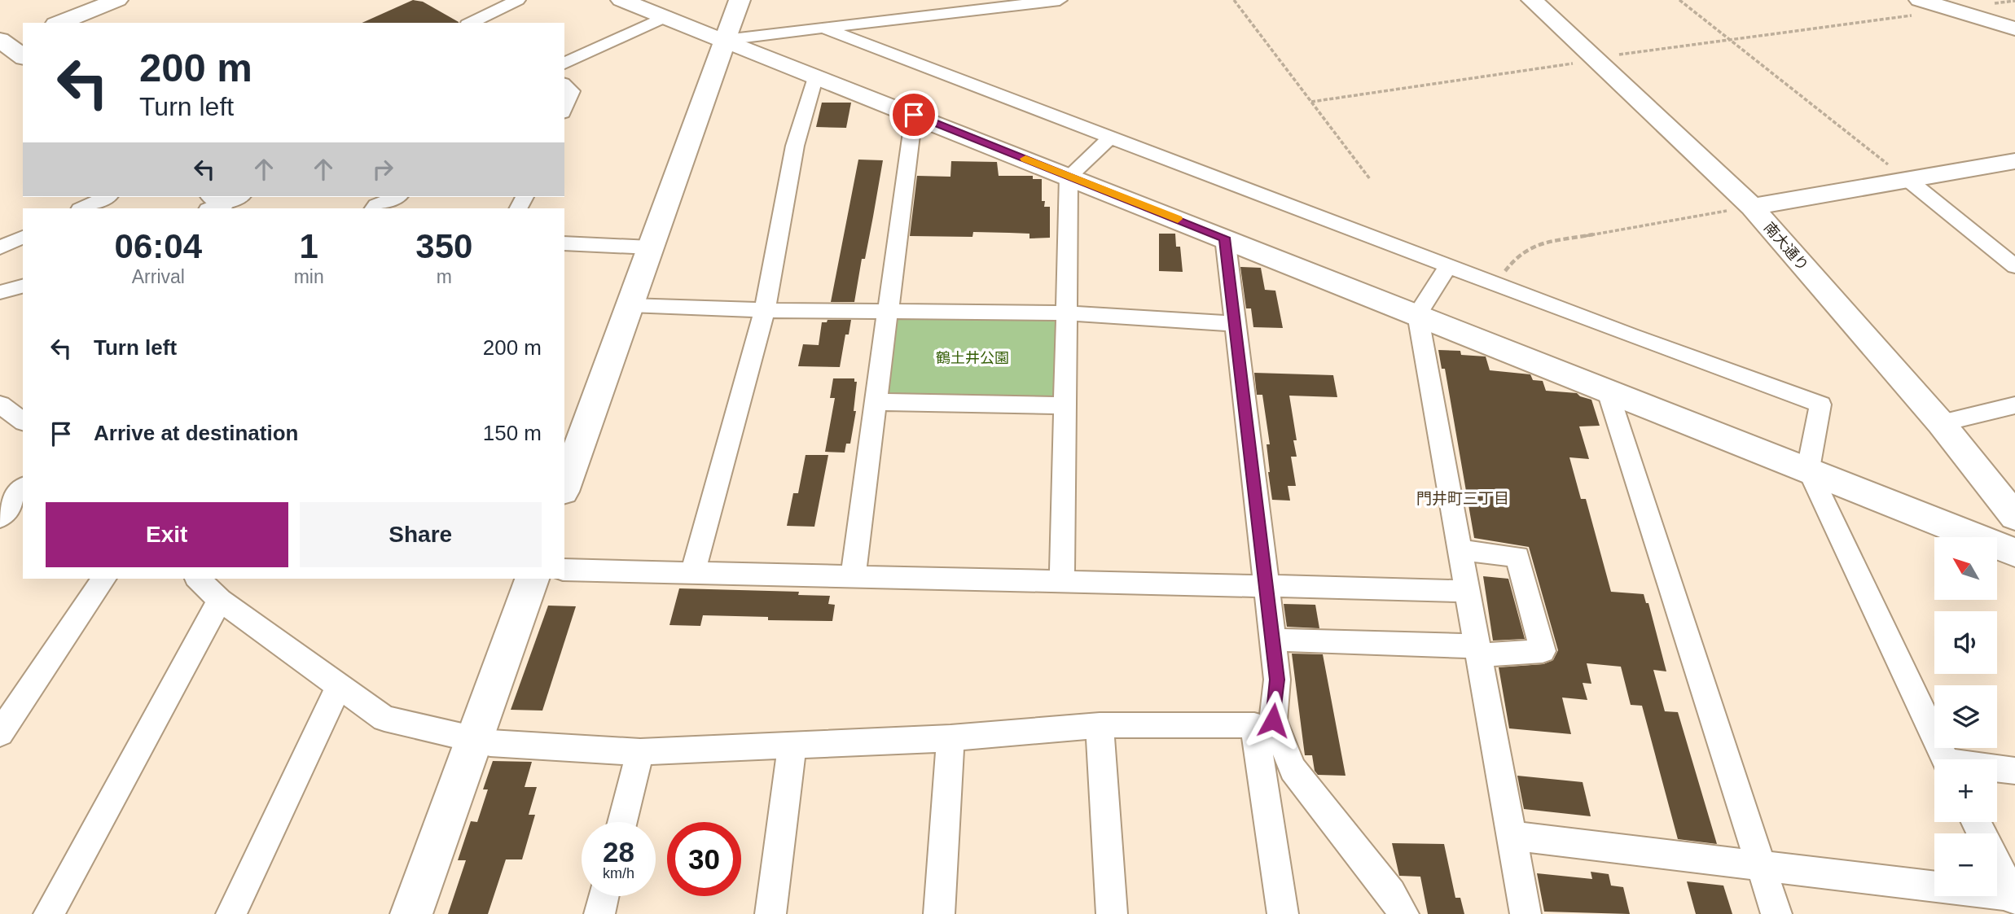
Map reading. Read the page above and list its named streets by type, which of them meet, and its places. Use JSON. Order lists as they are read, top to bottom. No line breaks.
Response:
{"streets":{"street":["南大通り"]},"districts":["門井町三丁目"],"parks":["鶴土井公園"],"north":"top left","page":{"turn":["200 m","Turn left"],"eta":["06:04","Arrival","1","min","350","m"],"list":[{"name":"Turn left","value":"200 m"},{"name":"Arrive at destination","value":"150 m"}],"buttons":["Exit","Share"],"map_buttons":["+","−"],"speed":"28 km/h","limit":"30"}}
